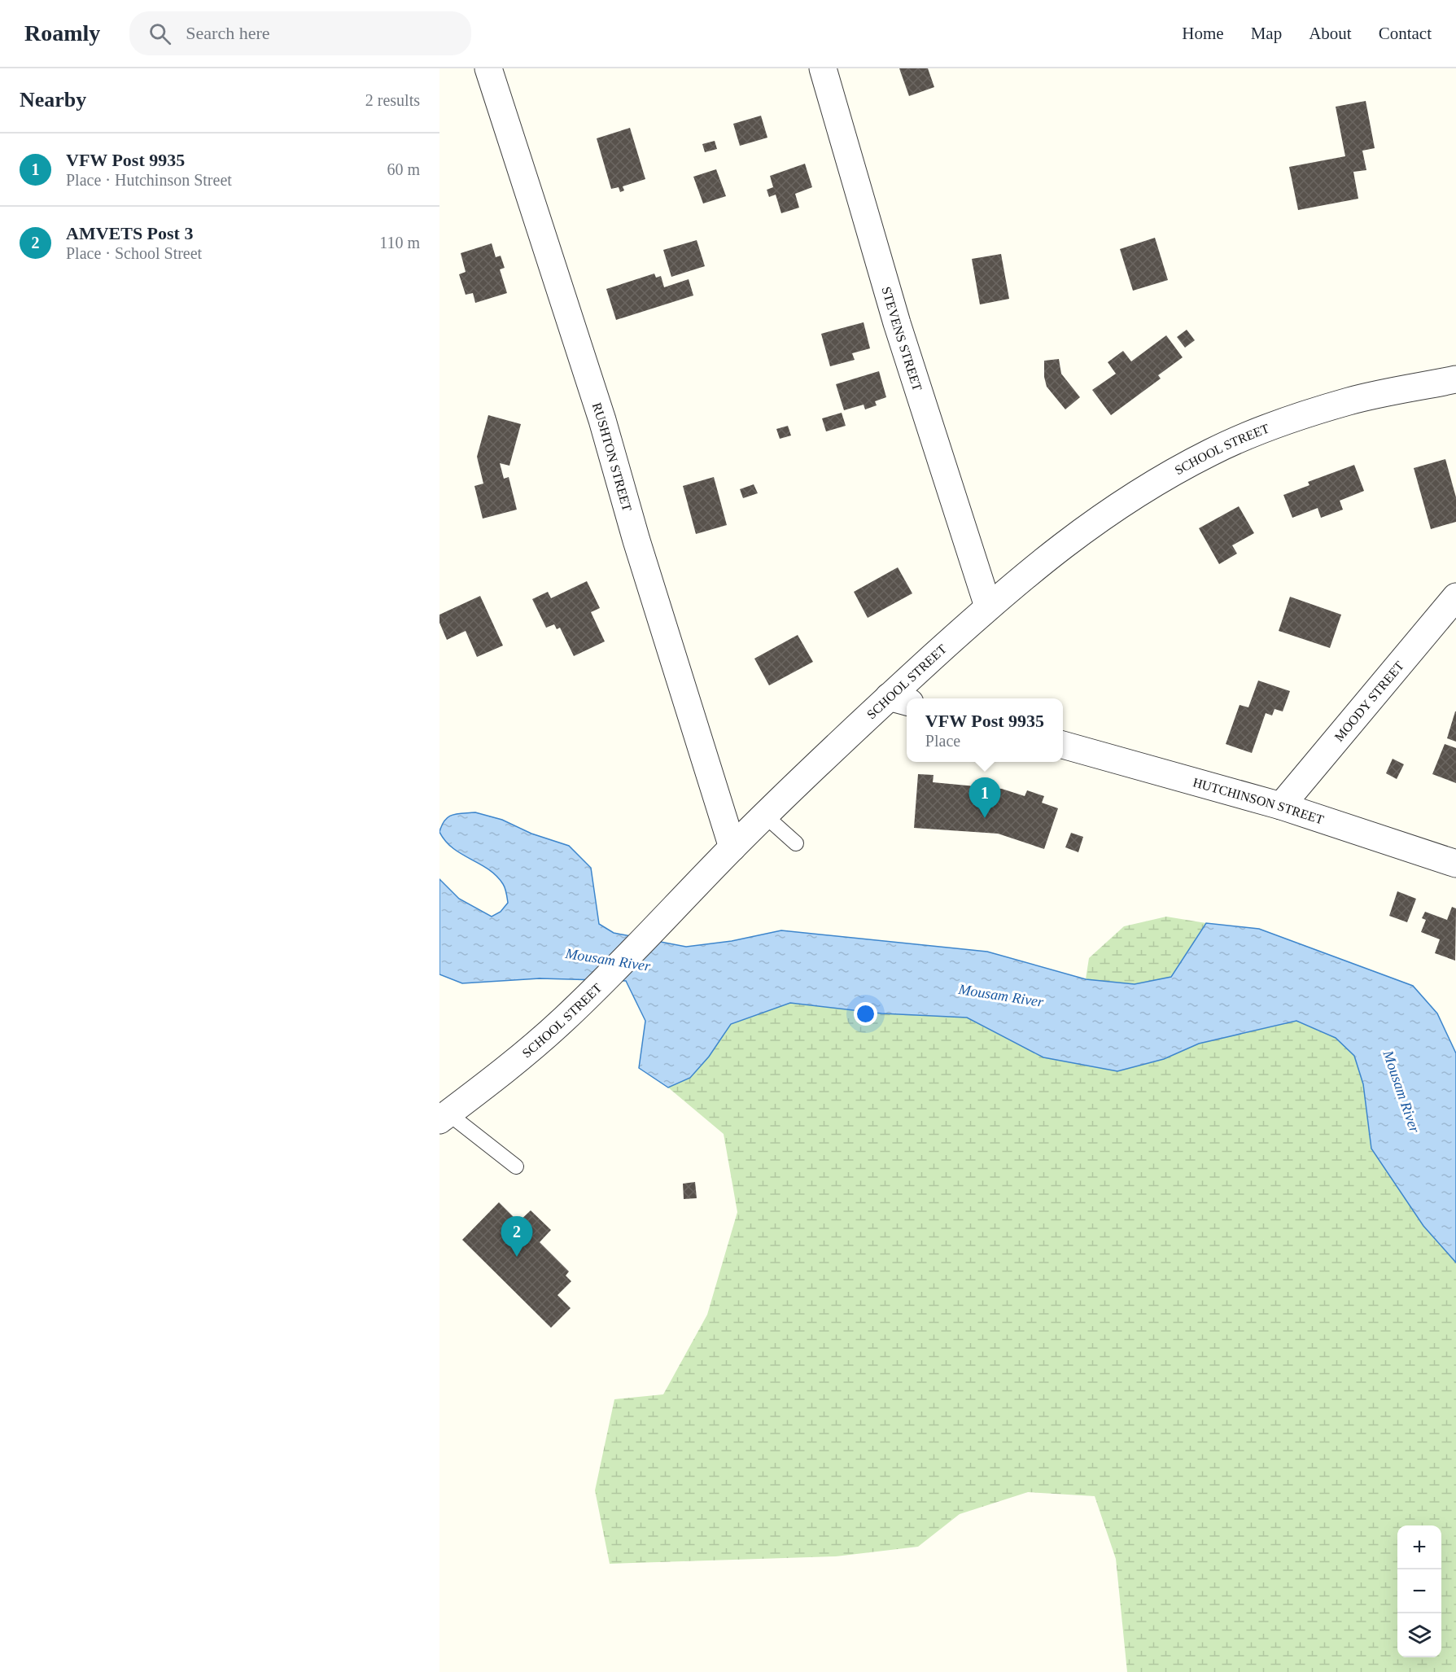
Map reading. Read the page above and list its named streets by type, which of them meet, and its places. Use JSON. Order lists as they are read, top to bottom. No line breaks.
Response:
{"streets":{"street":["STEVENS STREET","SCHOOL STREET","RUSHTON STREET","MOODY STREET","HUTCHINSON STREET"]},"crossings":[["STEVENS STREET","SCHOOL STREET"],["SCHOOL STREET","RUSHTON STREET"],["MOODY STREET","HUTCHINSON STREET"]],"water":["Mousam River"],"page":{"header":"Roamly","search":"Search here","nav":["Home","Map","About","Contact"],"heading":["Nearby","2 results"],"list":[{"mark":"1","name":"VFW Post 9935","note":"Place · Hutchinson Street","value":"60 m"},{"mark":"2","name":"AMVETS Post 3","note":"Place · School Street","value":"110 m"}],"popup":["VFW Post 9935","Place"],"pins":["1","2"],"map_buttons":["+","−"]}}
